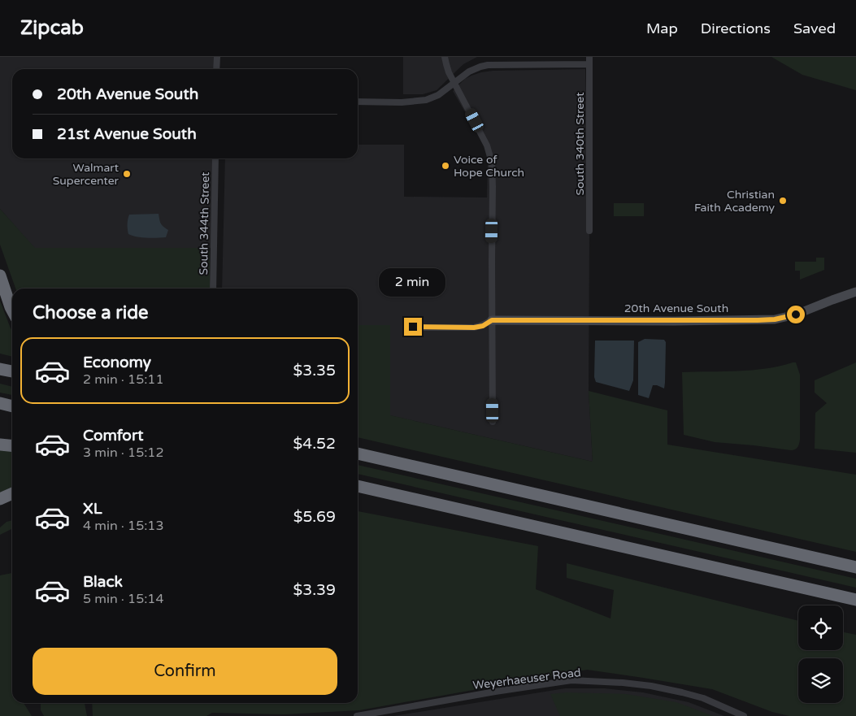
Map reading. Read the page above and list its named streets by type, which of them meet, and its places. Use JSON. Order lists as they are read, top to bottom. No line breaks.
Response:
{"streets":{"street":["South 340th Street","South 344th Street","20th Avenue South","Weyerhaeuser Road"]},"places":["Voice of Hope Church","Walmart Supercenter","Christian Faith Academy"],"page":{"header":"Zipcab","nav":["Map","Directions","Saved"],"banner":["20th Avenue South","21st Avenue South"],"bubble":"2 min","heading":"Choose a ride","list":[{"name":"Economy","note":"2 min · 15:11","value":"$3.35"},{"name":"Comfort","note":"3 min · 15:12","value":"$4.52"},{"name":"XL","note":"4 min · 15:13","value":"$5.69"},{"name":"Black","note":"5 min · 15:14","value":"$3.39"}],"buttons":"Confirm"}}
